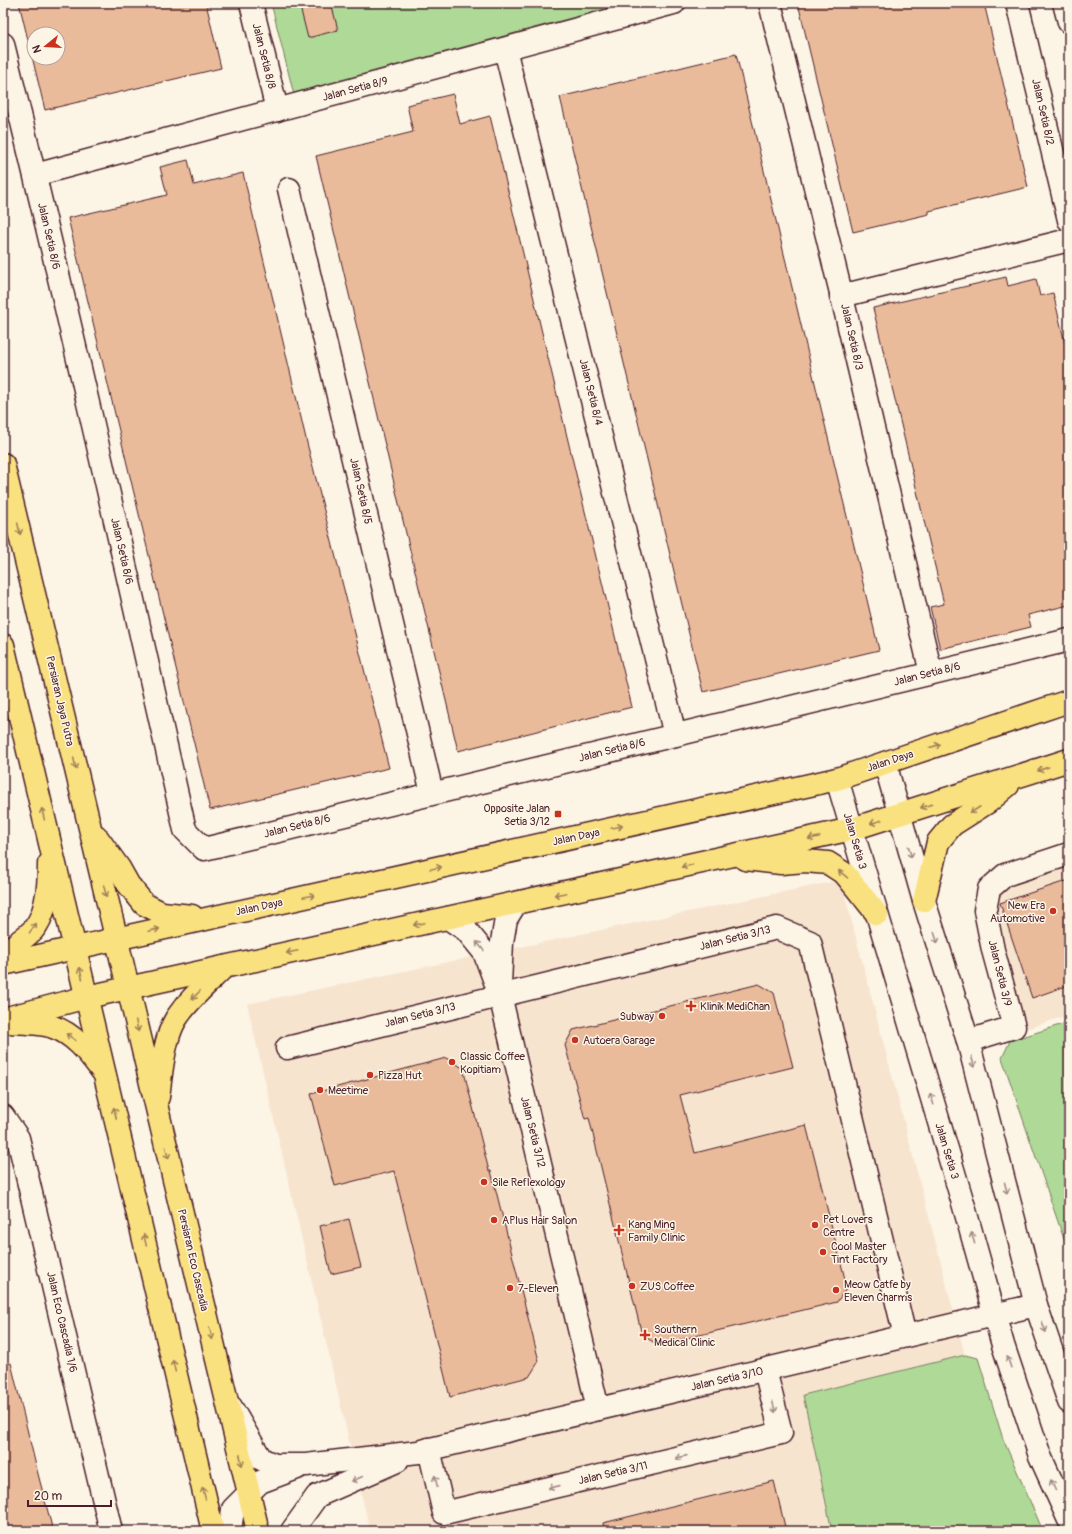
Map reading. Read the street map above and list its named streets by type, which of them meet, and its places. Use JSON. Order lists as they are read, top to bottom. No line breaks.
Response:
{"streets":{"main road":["Persiaran Jaya Putra","Jalan Daya","Persiaran Eco Cascadia"],"street":["Jalan Setia 8/8","Jalan Setia 8/9","Jalan Setia 8/2","Jalan Setia 8/6","Jalan Setia 8/3","Jalan Setia 8/4","Jalan Setia 8/5","Jalan Setia 3","Jalan Setia 3/13","Jalan Setia 3/9","Jalan Setia 3/12","Jalan Eco Cascadia 1/6","Jalan Setia 3/10","Jalan Setia 3/11"]},"crossings":[["Jalan Setia 8/8","Jalan Setia 8/9"],["Jalan Setia 8/9","Jalan Setia 8/6"],["Jalan Setia 8/9","Jalan Setia 8/4"],["Jalan Setia 8/6","Jalan Setia 8/3"],["Jalan Setia 8/6","Jalan Setia 8/4"],["Jalan Setia 8/6","Jalan Setia 8/5"],["Persiaran Jaya Putra","Jalan Daya"],["Persiaran Jaya Putra","Persiaran Eco Cascadia"],["Jalan Daya","Jalan Setia 3"],["Jalan Setia 3","Jalan Setia 3/10"],["Jalan Setia 3/13","Jalan Setia 3/12"],["Jalan Setia 3/13","Jalan Setia 3/10"],["Jalan Setia 3/12","Jalan Setia 3/10"],["Jalan Setia 3/10","Jalan Setia 3/11"]],"places":{"transit":["Opposite Jalan Setia 3/12"],"other":["New Era Automotive","Subway","Autoera Garage","Classic Coffee Kopitiam","Pizza Hut","Meetime","Sile Reflexology","APlus Hair Salon","Pet Lovers Centre","Cool Master Tint Factory","ZUS Coffee","7-Eleven","Meow Catfe by Eleven Charms"],"health":["Klinik MediChan","Kang Ming Family Clinic","Southern Medical Clinic"]},"scale_bar":"20 m","north":"left"}
